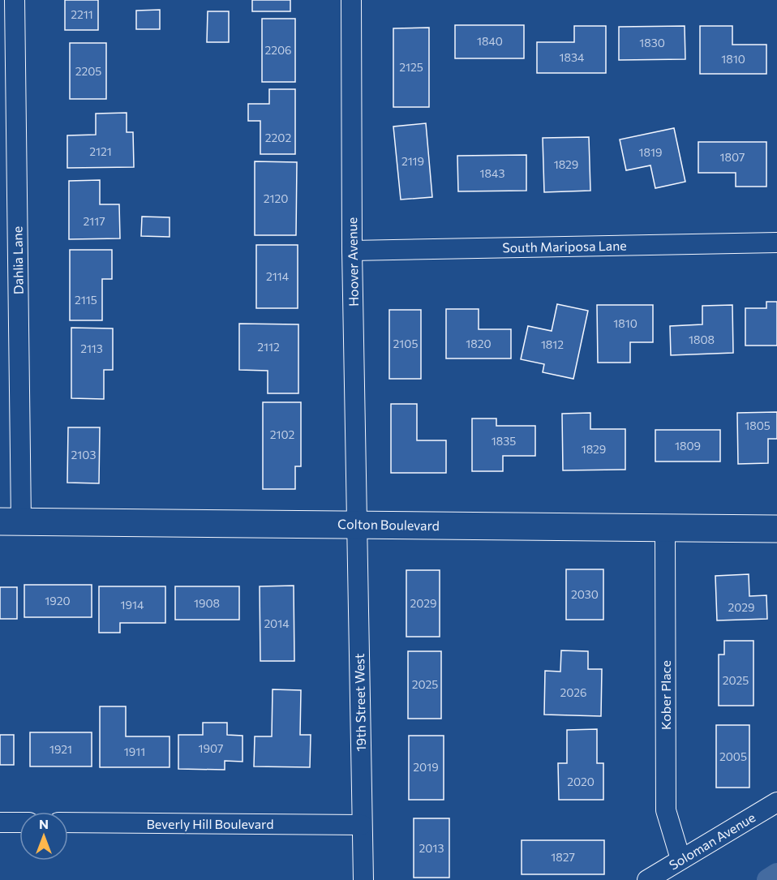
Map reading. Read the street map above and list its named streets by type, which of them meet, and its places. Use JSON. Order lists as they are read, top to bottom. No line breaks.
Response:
{"streets":{"street":["South Mariposa Lane","Dahlia Lane","Hoover Avenue","Colton Boulevard","Kober Place","19th Street West","Beverly Hill Boulevard","Soloman Avenue"]},"crossings":[["South Mariposa Lane","Hoover Avenue"],["Dahlia Lane","Colton Boulevard"],["Hoover Avenue","Colton Boulevard"],["Hoover Avenue","19th Street West"],["Colton Boulevard","Kober Place"],["Colton Boulevard","19th Street West"],["Kober Place","Soloman Avenue"],["19th Street West","Beverly Hill Boulevard"]],"house_numbers":["2211","1840","1830","2206","1834","1810","2125","2205","2202","2121","1819","1807","2119","1829","1843","2120","2117","2114","2115","1810","1808","2105","1820","1812","2112","2113","1805","2102","1835","1809","1829","2103","2030","1920","1908","2029","1914","2029","2014","2025","2025","2026","1907","1921","1911","2005","2019","2020","2013","1827"],"north":"top"}
